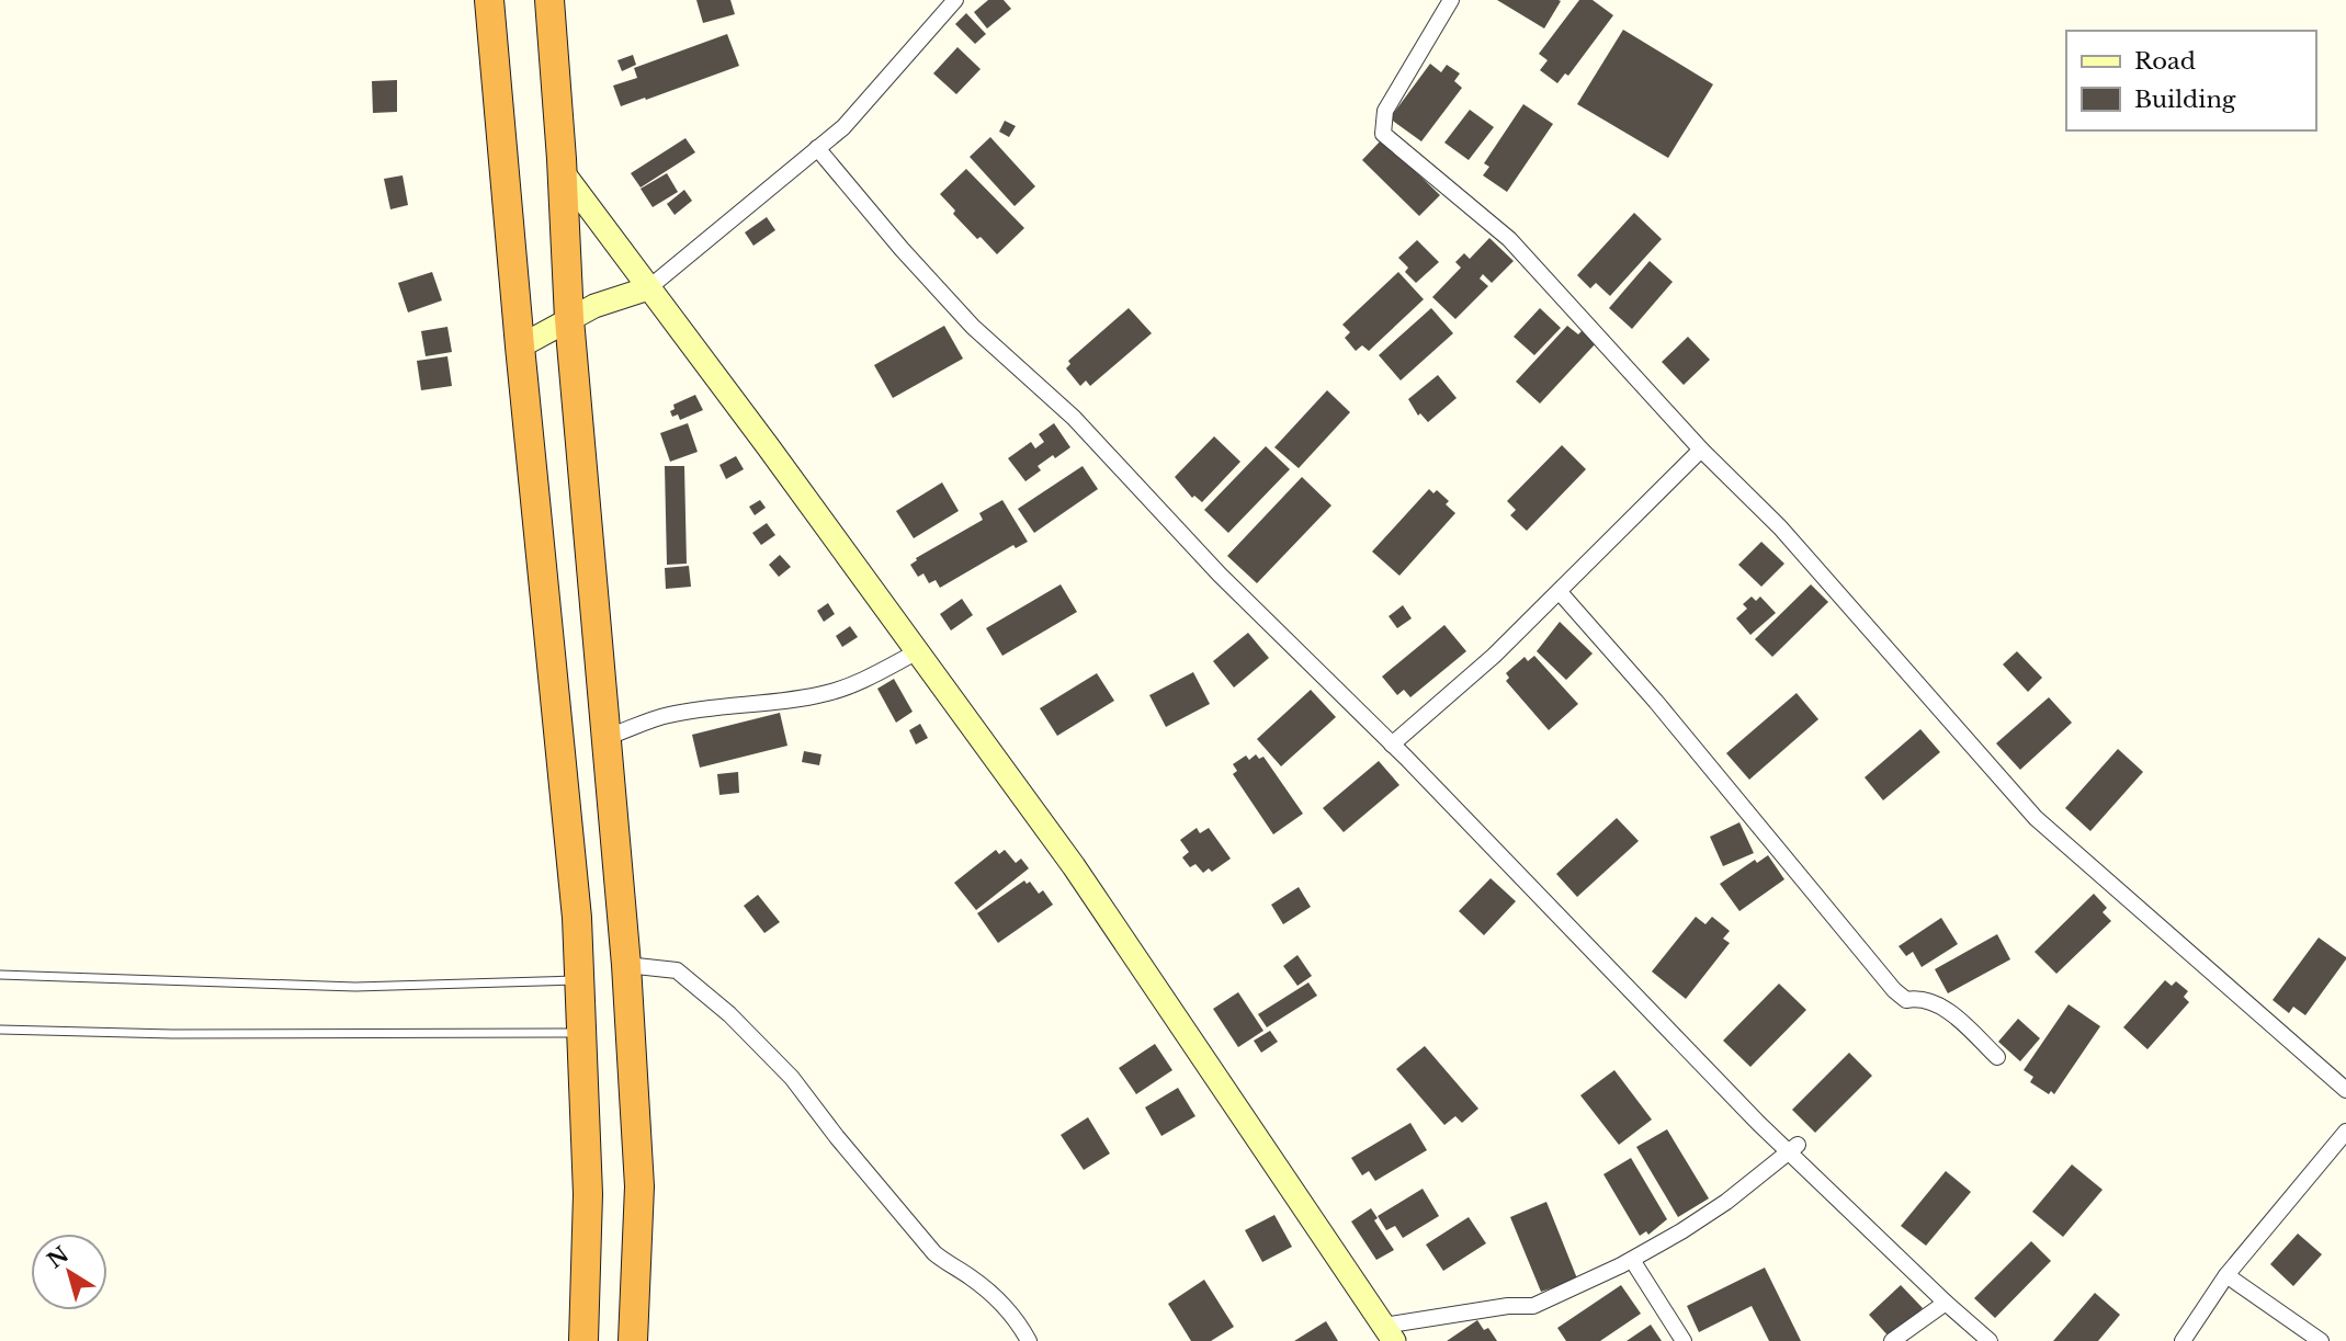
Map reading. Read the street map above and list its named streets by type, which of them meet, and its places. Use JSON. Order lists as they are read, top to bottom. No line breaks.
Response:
{"legend":["Road","Building"],"north":"top left"}
